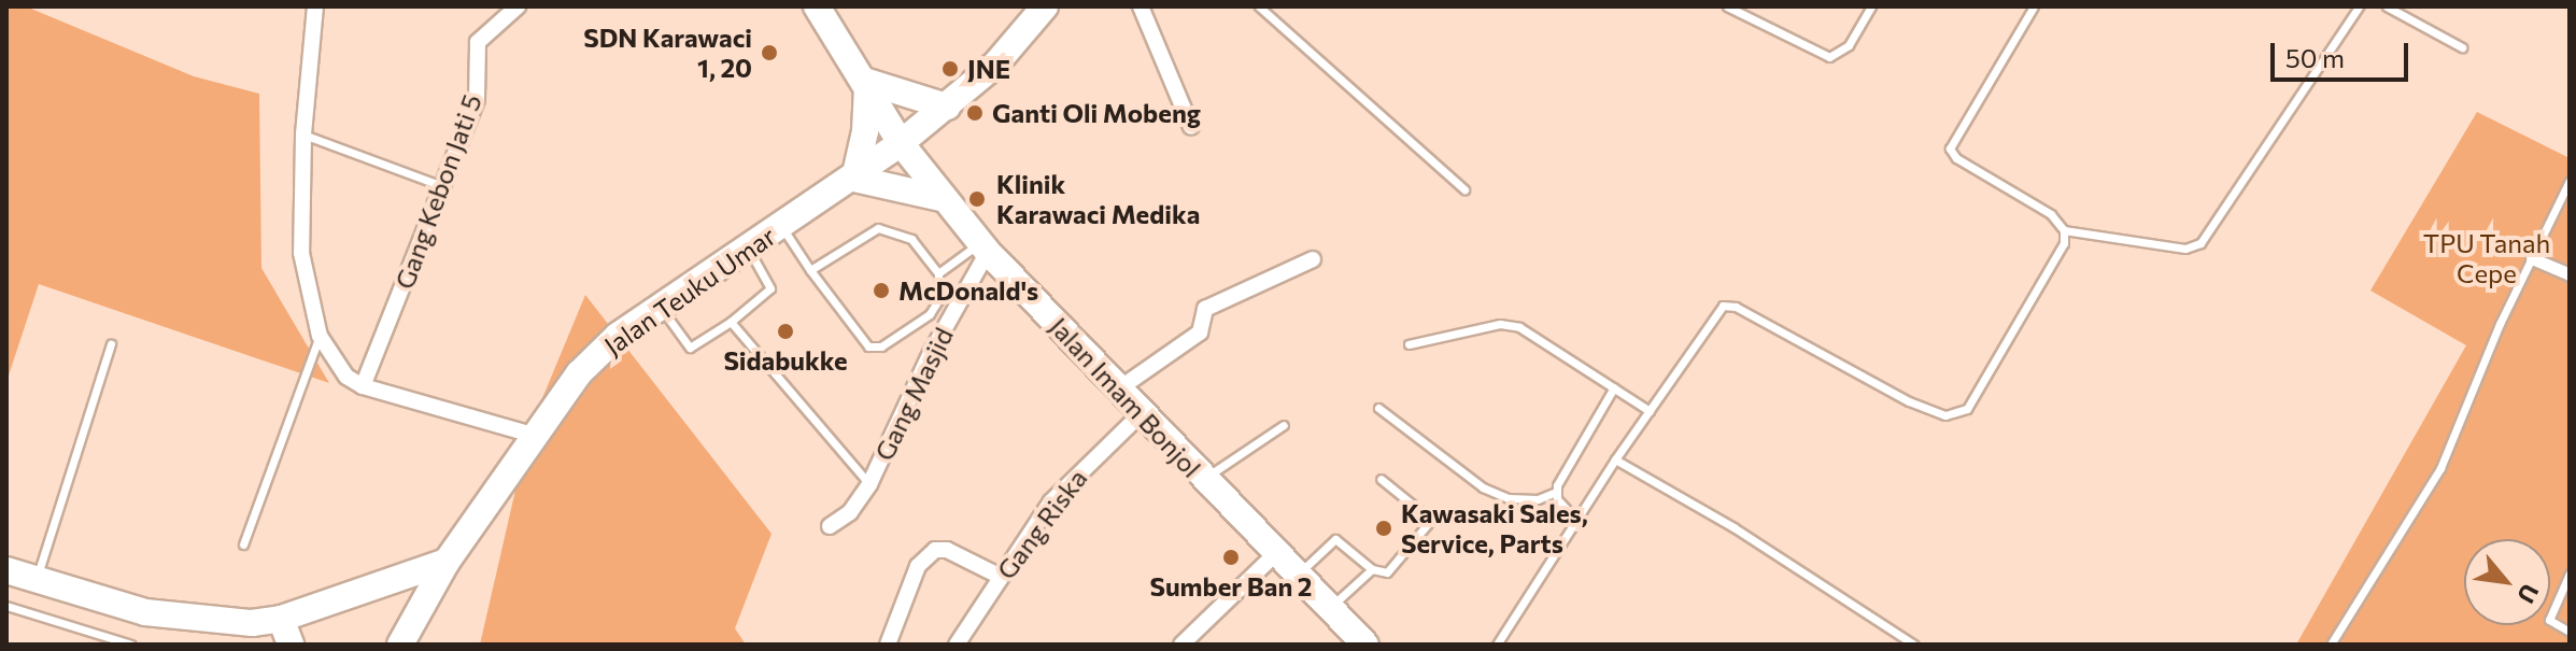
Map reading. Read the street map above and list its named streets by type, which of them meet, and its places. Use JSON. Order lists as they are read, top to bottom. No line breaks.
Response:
{"streets":{"main road":["Jalan Teuku Umar","Jalan Imam Bonjol"],"street":["Gang Kebon Jati 5","Gang Masjid","Gang Riska"]},"crossings":[["Jalan Teuku Umar","Jalan Imam Bonjol"],["Gang Masjid","Jalan Imam Bonjol"],["Jalan Imam Bonjol","Gang Riska"]],"parks":["TPU Tanah Cepe"],"places":["SDN Karawaci 1, 20","JNE","Ganti Oli Mobeng","Klinik Karawaci Medika","McDonald's","Sidabukke","Kawasaki Sales, Service, Parts","Sumber Ban 2"],"scale_bar":"50 m","north":"bottom right"}
